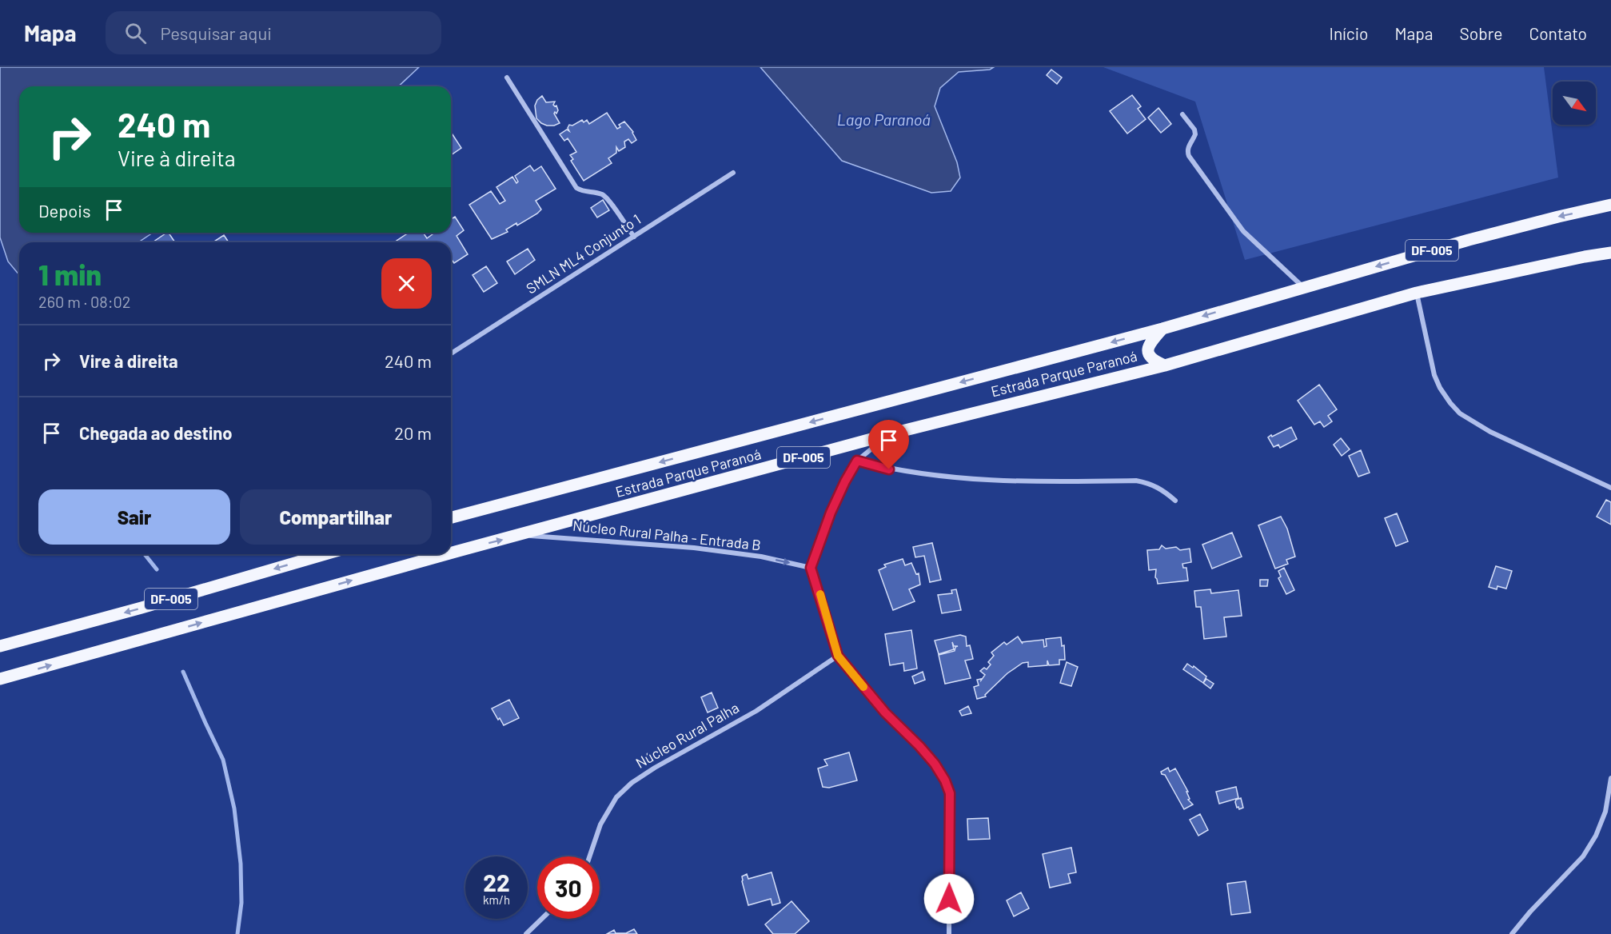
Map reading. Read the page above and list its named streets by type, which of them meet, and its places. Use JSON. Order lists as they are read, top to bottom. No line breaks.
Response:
{"streets":{"main road":["DF-005","Estrada Parque Paranoá"],"street":["SMLN ML4 Conjunto 1","Núcleo Rural Palha - Entrada B","Núcleo Rural Palha"]},"crossings":[["Estrada Parque Paranoá","Núcleo Rural Palha - Entrada B"]],"one_way":["Núcleo Rural Palha - Entrada B"],"water":["Lago Paranoá"],"north":"bottom right","page":{"header":"Mapa","search":"Pesquisar aqui","nav":["Início","Mapa","Sobre","Contato"],"turn":["240 m","Vire à direita"],"then":"Depois","heading":["1 min","260 m · 08:02"],"list":[{"name":"Vire à direita","value":"240 m"},{"name":"Chegada ao destino","value":"20 m"}],"buttons":["Sair","Compartilhar"],"speed":"22 km/h","limit":"30"}}
